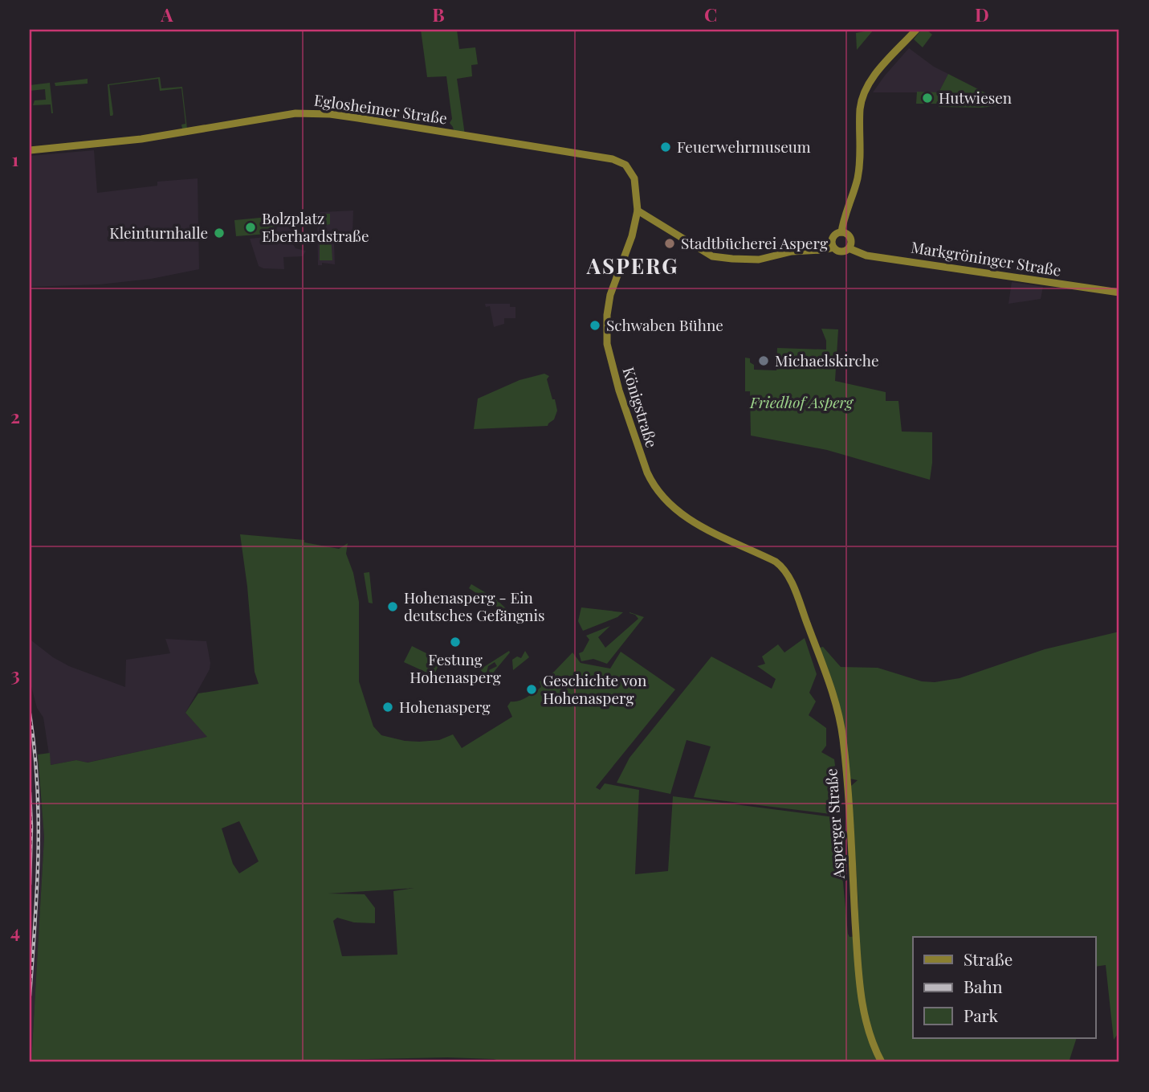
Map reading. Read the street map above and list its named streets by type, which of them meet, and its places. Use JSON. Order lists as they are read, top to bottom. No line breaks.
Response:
{"streets":{"main road":["Eglosheimer Straße","Markgröninger Straße","Königstraße","Asperger Straße"]},"crossings":[["Eglosheimer Straße","Königstraße"],["Königstraße","Asperger Straße"]],"districts":["ASPERG"],"parks":["Friedhof Asperg"],"places":["Hutwiesen","Feuerwehrmuseum","Bolzplatz Eberhardstraße","Kleinturnhalle","Stadtbücherei Asperg","Schwaben Bühne","Michaelskirche","Hohenasperg - Ein deutsches Gefängnis","Festung Hohenasperg","Geschichte von Hohenasperg","Hohenasperg"],"legend":["Straße","Bahn","Park"],"grid":{"columns":["A","B","C","D"],"rows":["1","2","3","4"]}}
